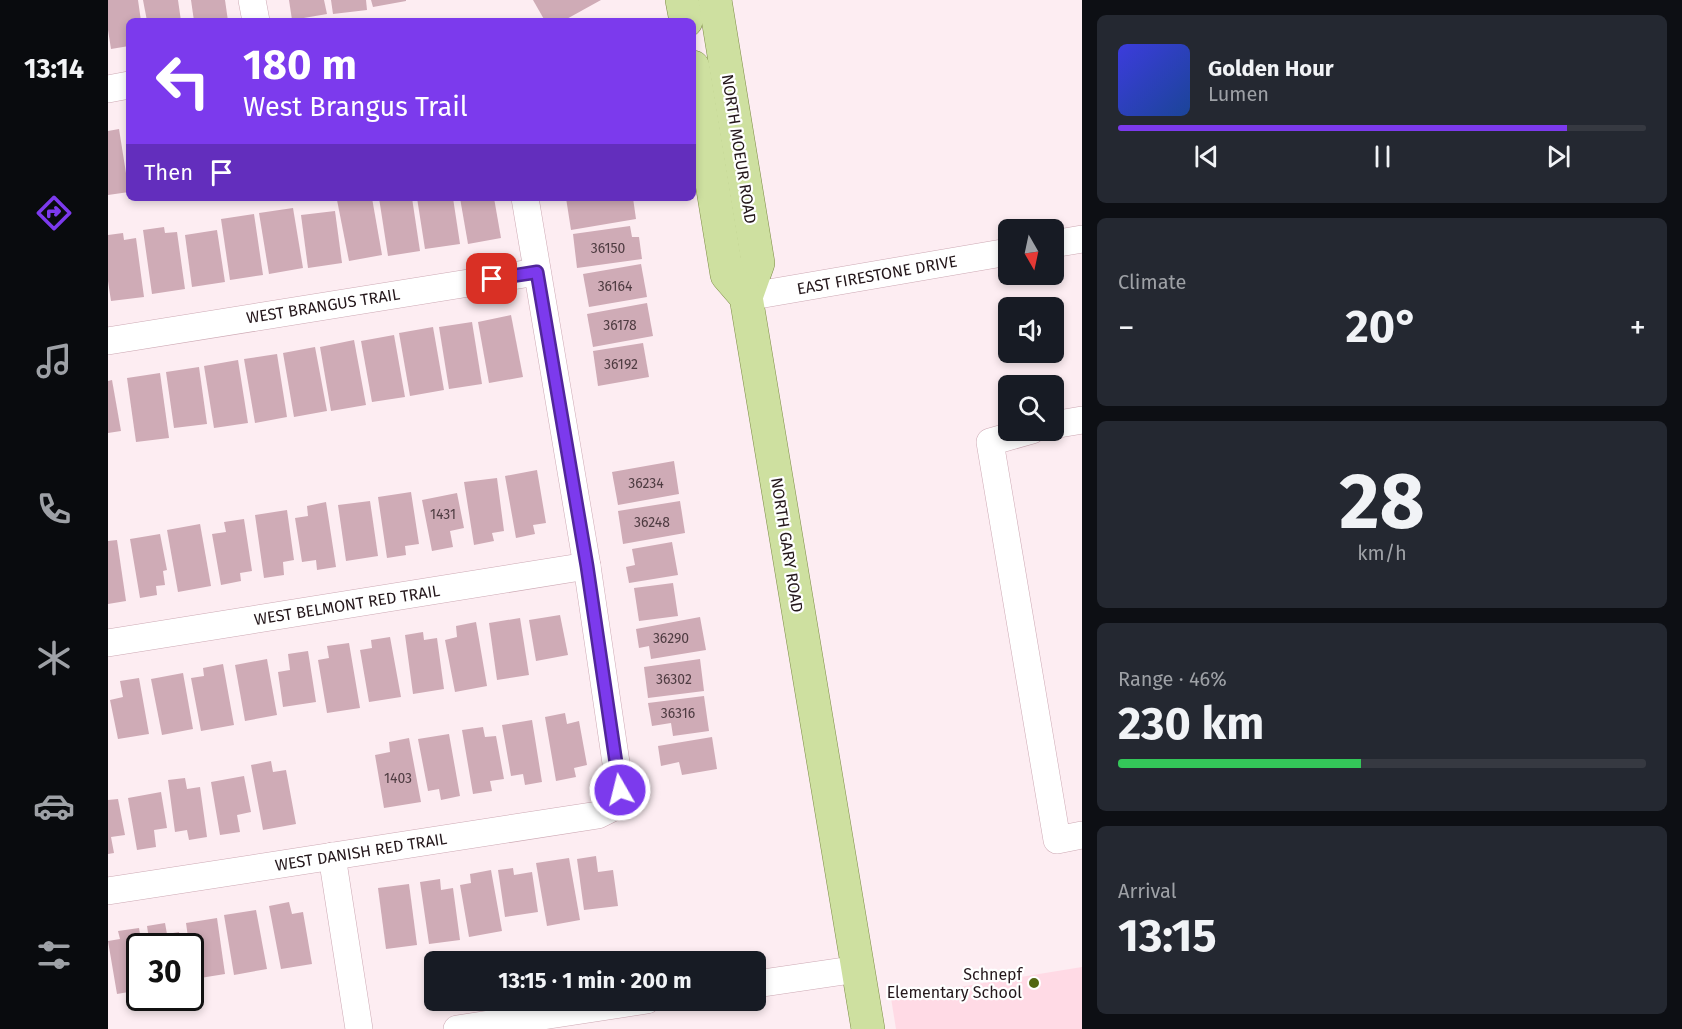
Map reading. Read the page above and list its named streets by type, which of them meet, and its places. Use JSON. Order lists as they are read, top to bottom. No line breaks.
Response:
{"streets":{"main road":["NORTH MOEUR ROAD","NORTH GARY ROAD"],"street":["EAST FIRESTONE DRIVE","WEST BRANGUS TRAIL","WEST BELMONT RED TRAIL","WEST DANISH RED TRAIL"]},"crossings":[["NORTH MOEUR ROAD","EAST FIRESTONE DRIVE"],["NORTH MOEUR ROAD","NORTH GARY ROAD"],["EAST FIRESTONE DRIVE","NORTH GARY ROAD"],["WEST BELMONT RED TRAIL","WEST DANISH RED TRAIL"]],"places":["Schnepf Elementary School"],"house_numbers":["36150","36164","36178","36192","36234","1431","36248","36290","36302","36316","1403"],"north":"bottom","page":{"tabs":"13:14","turn":["180 m","West Brangus Trail"],"song":["Golden Hour","Lumen"],"then":"Then","tile":["Climate",["28","km/h"],["Range · 46%","230 km"],["Arrival","13:15"]],"heat":["−","20°","+"],"limit":"30","trip":"13:15 · 1 min · 200 m"}}
